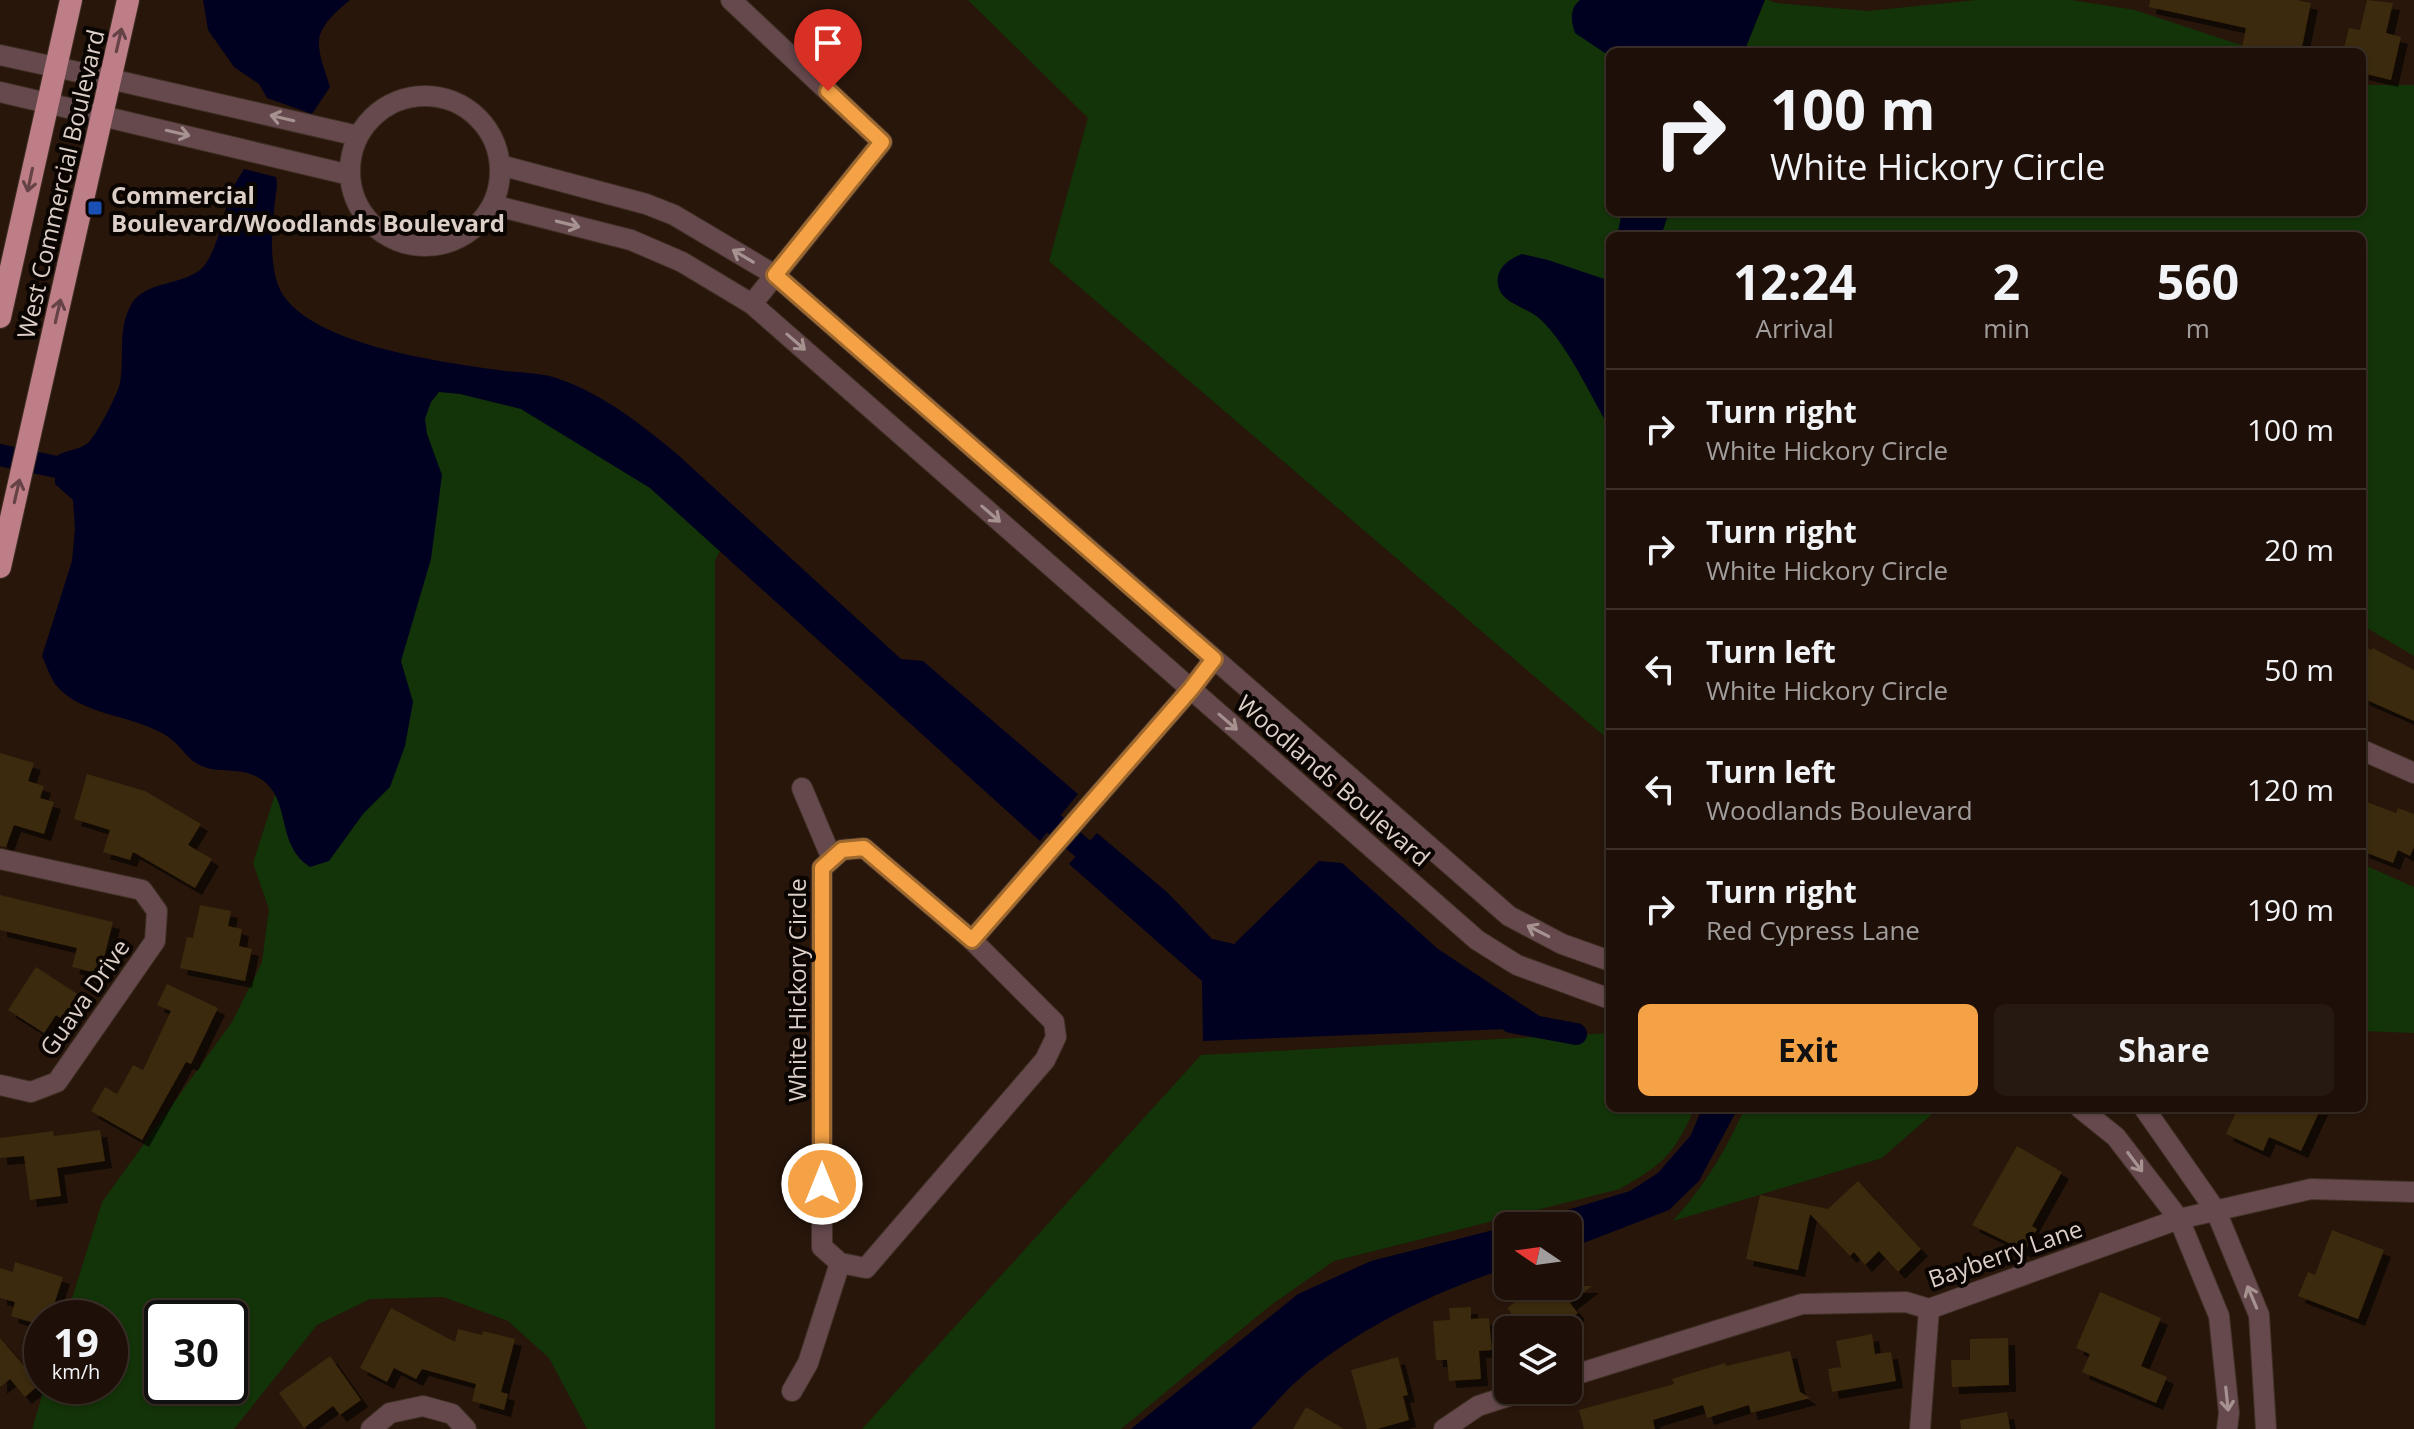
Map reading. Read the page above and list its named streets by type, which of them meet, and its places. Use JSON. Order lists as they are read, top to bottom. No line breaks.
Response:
{"streets":{"highway":["West Commercial Boulevard"],"street":["Woodlands Boulevard","White Hickory Circle","Guava Drive","Bayberry Lane"]},"places":{"transit":["Commercial Boulevard/Woodlands Boulevard"]},"north":"left","page":{"turn":["100 m","White Hickory Circle"],"eta":["12:24","Arrival","2","min","560","m"],"list":[{"name":"Turn right","note":"White Hickory Circle","value":"100 m"},{"name":"Turn right","note":"White Hickory Circle","value":"20 m"},{"name":"Turn left","note":"White Hickory Circle","value":"50 m"},{"name":"Turn left","note":"Woodlands Boulevard","value":"120 m"},{"name":"Turn right","note":"Red Cypress Lane","value":"190 m"}],"buttons":["Exit","Share"],"speed":"19 km/h","limit":"30"}}
